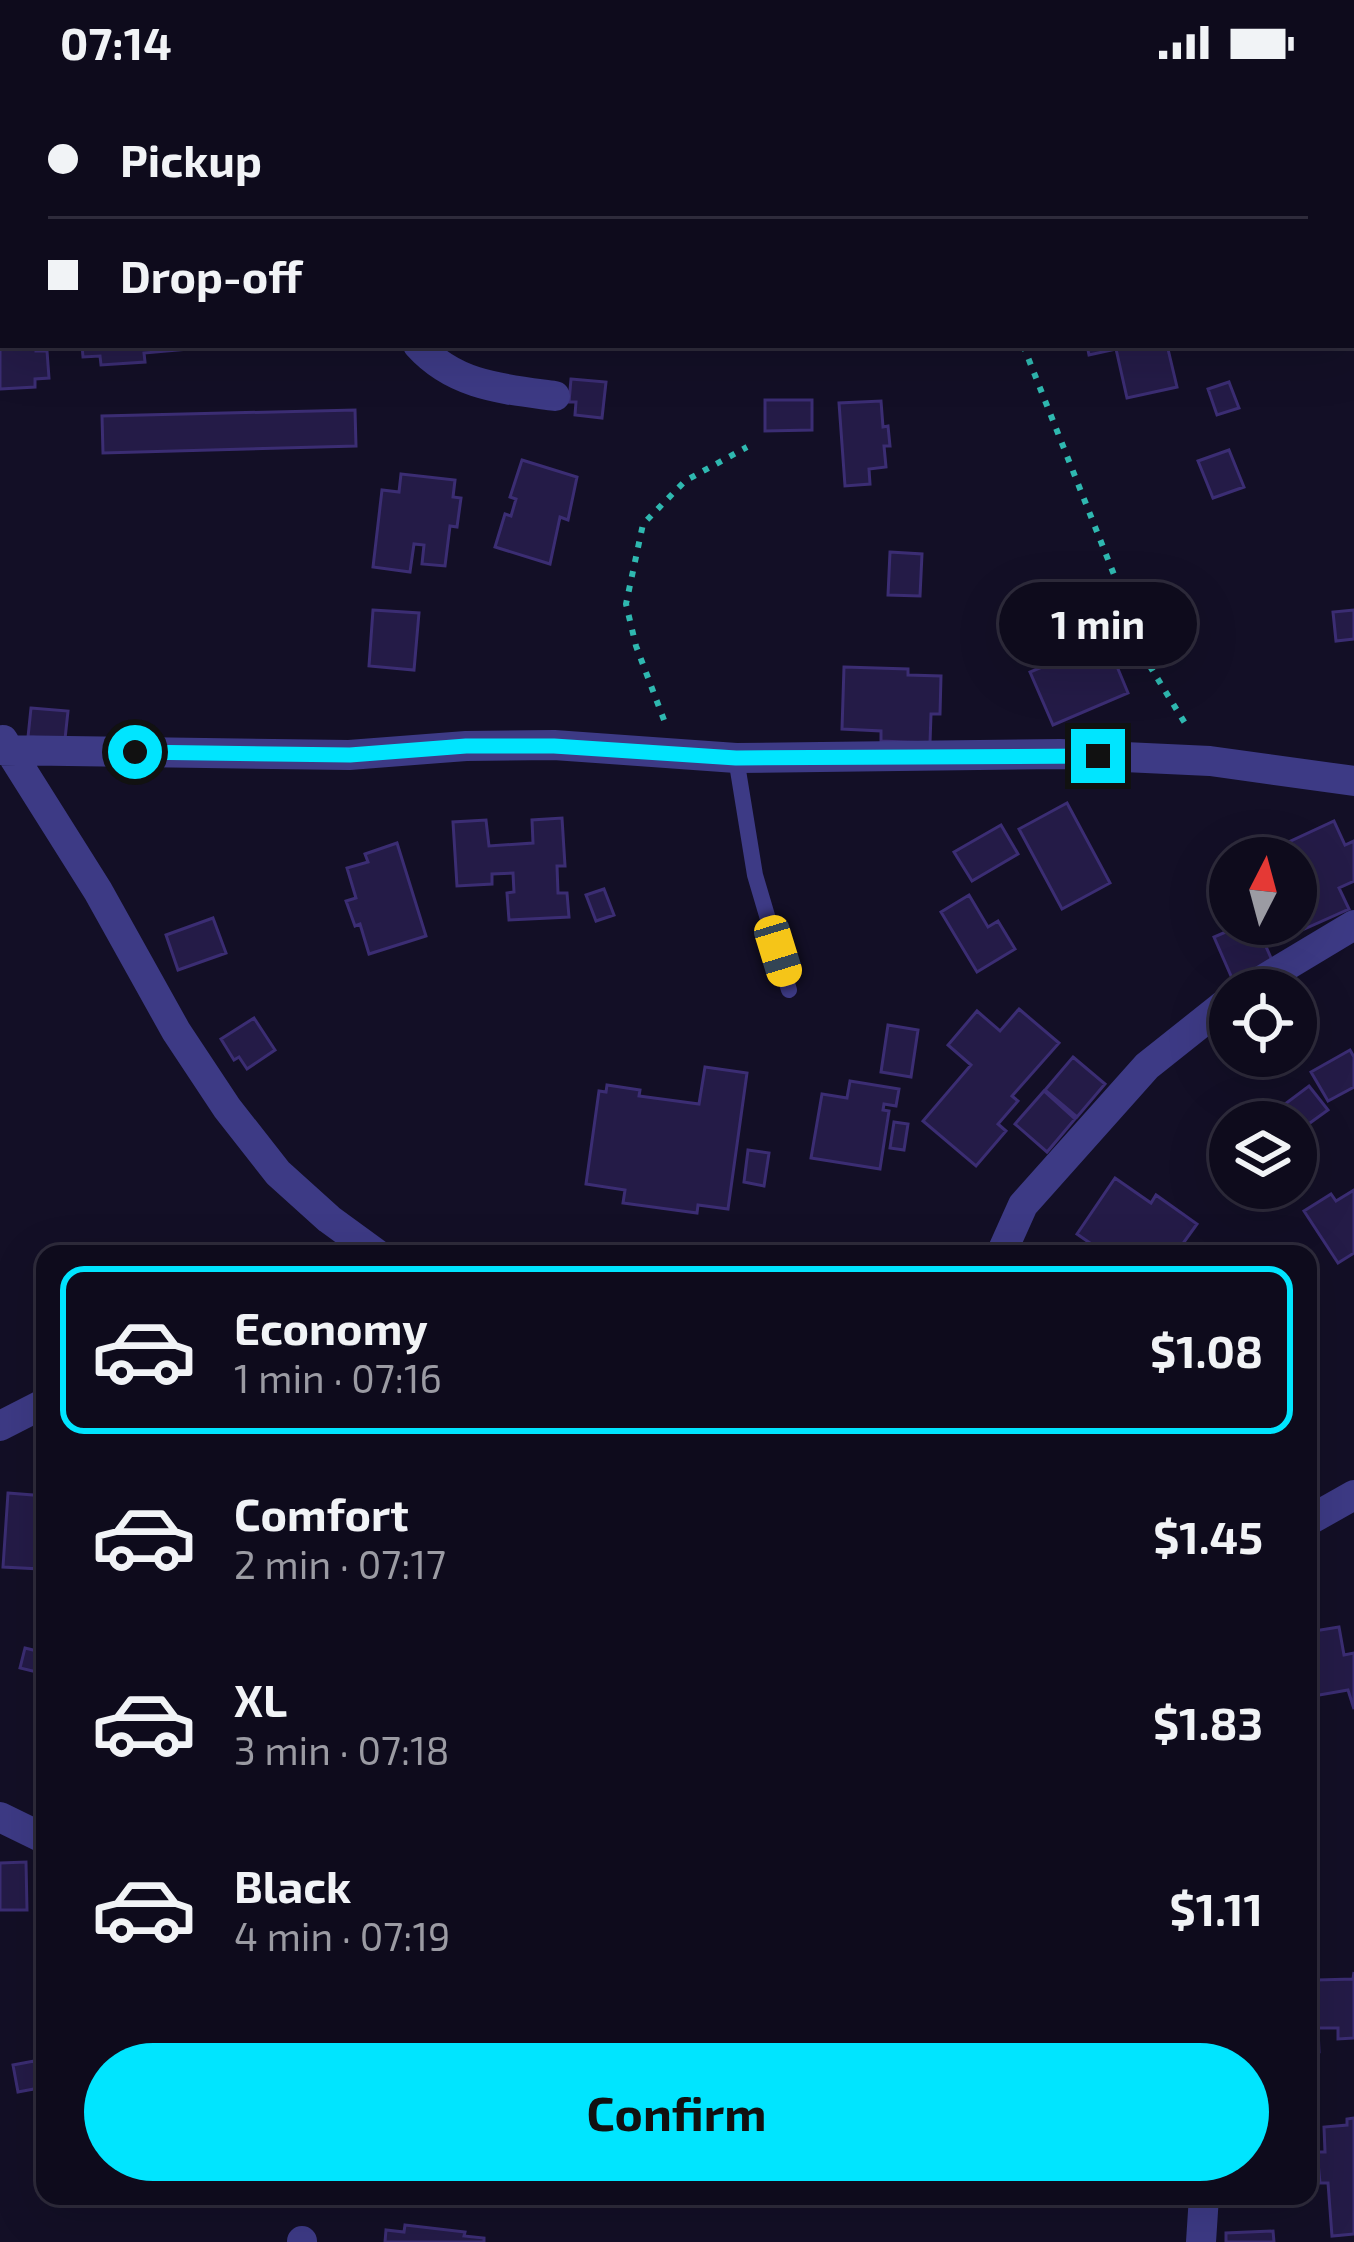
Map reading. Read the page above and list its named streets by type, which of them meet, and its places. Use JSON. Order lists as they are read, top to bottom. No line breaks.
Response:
{"north":"top","page":{"status":"07:14","banner":["Pickup","Drop-off"],"bubble":"1 min","list":[{"name":"Economy","note":"1 min · 07:16","value":"$1.08"},{"name":"Comfort","note":"2 min · 07:17","value":"$1.45"},{"name":"XL","note":"3 min · 07:18","value":"$1.83"},{"name":"Black","note":"4 min · 07:19","value":"$1.11"}],"buttons":"Confirm"}}
